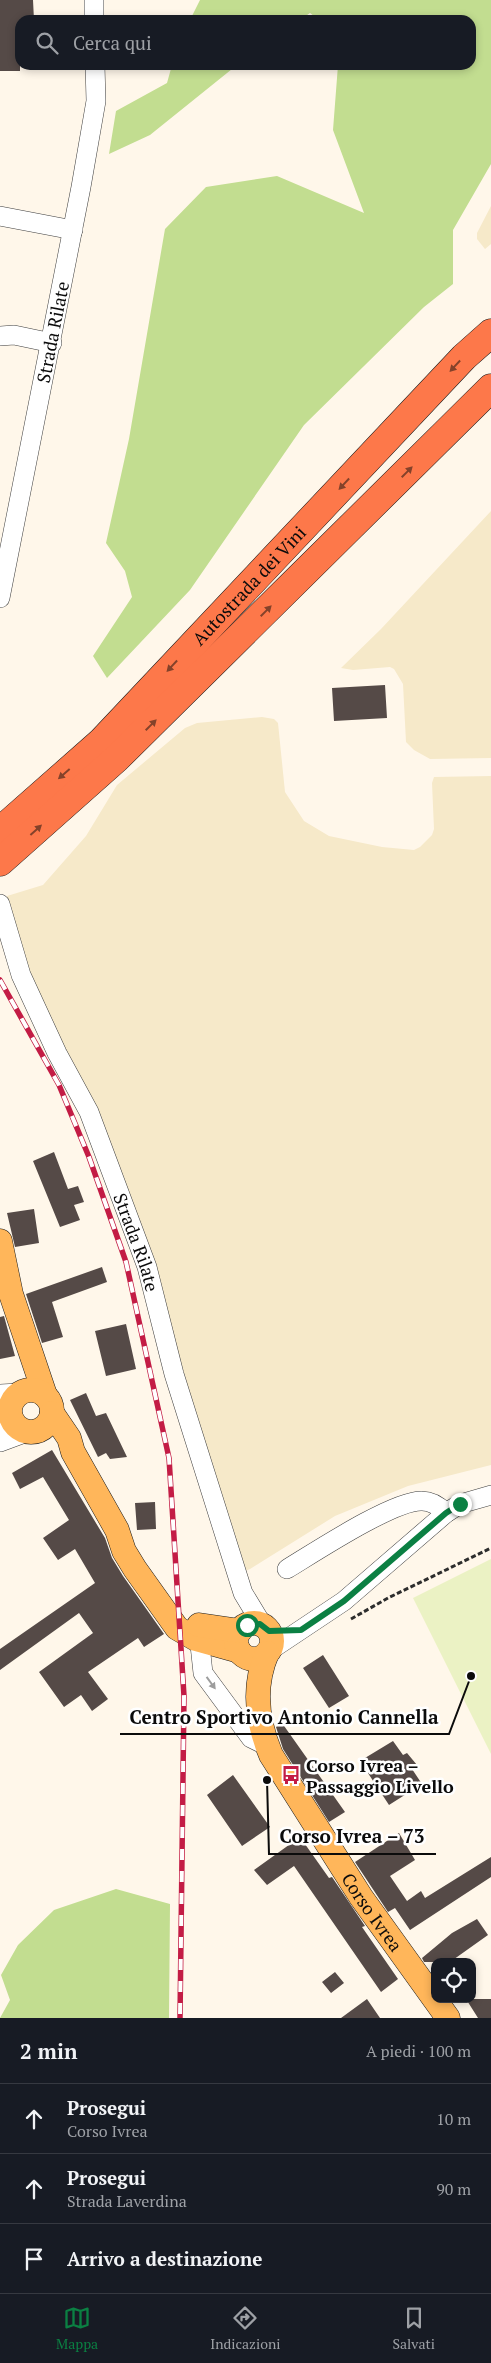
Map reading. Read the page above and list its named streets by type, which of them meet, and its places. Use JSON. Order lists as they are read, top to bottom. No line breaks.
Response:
{"streets":{"highway":["Autostrada dei Vini"],"main road":["Corso Ivrea"],"street":["Strada Rilate"]},"crossings":[["Strada Rilate","Corso Ivrea"]],"places":{"other":["Centro Sportivo Antonio Cannella","Corso Ivrea – 73"],"bus stop":["Corso Ivrea – Passaggio Livello"]},"page":{"search":"Cerca qui","heading":["2 min","A piedi · 100 m"],"list":[["Prosegui","Corso Ivrea","10 m"],["Prosegui","Strada Laverdina","90 m"],"Arrivo a destinazione"],"nav":["Mappa","Indicazioni","Salvati"]}}
